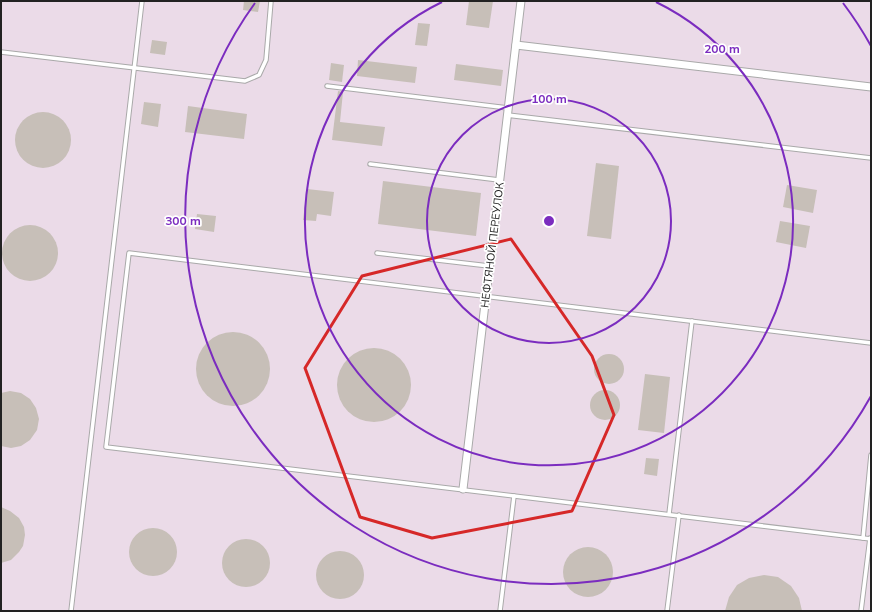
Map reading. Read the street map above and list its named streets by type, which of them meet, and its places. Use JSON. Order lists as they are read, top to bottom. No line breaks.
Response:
{"streets":{"street":["НЕФТЯНОЙ ПЕРЕУЛОК"]},"rings":["200 m","100 m","300 m"]}
